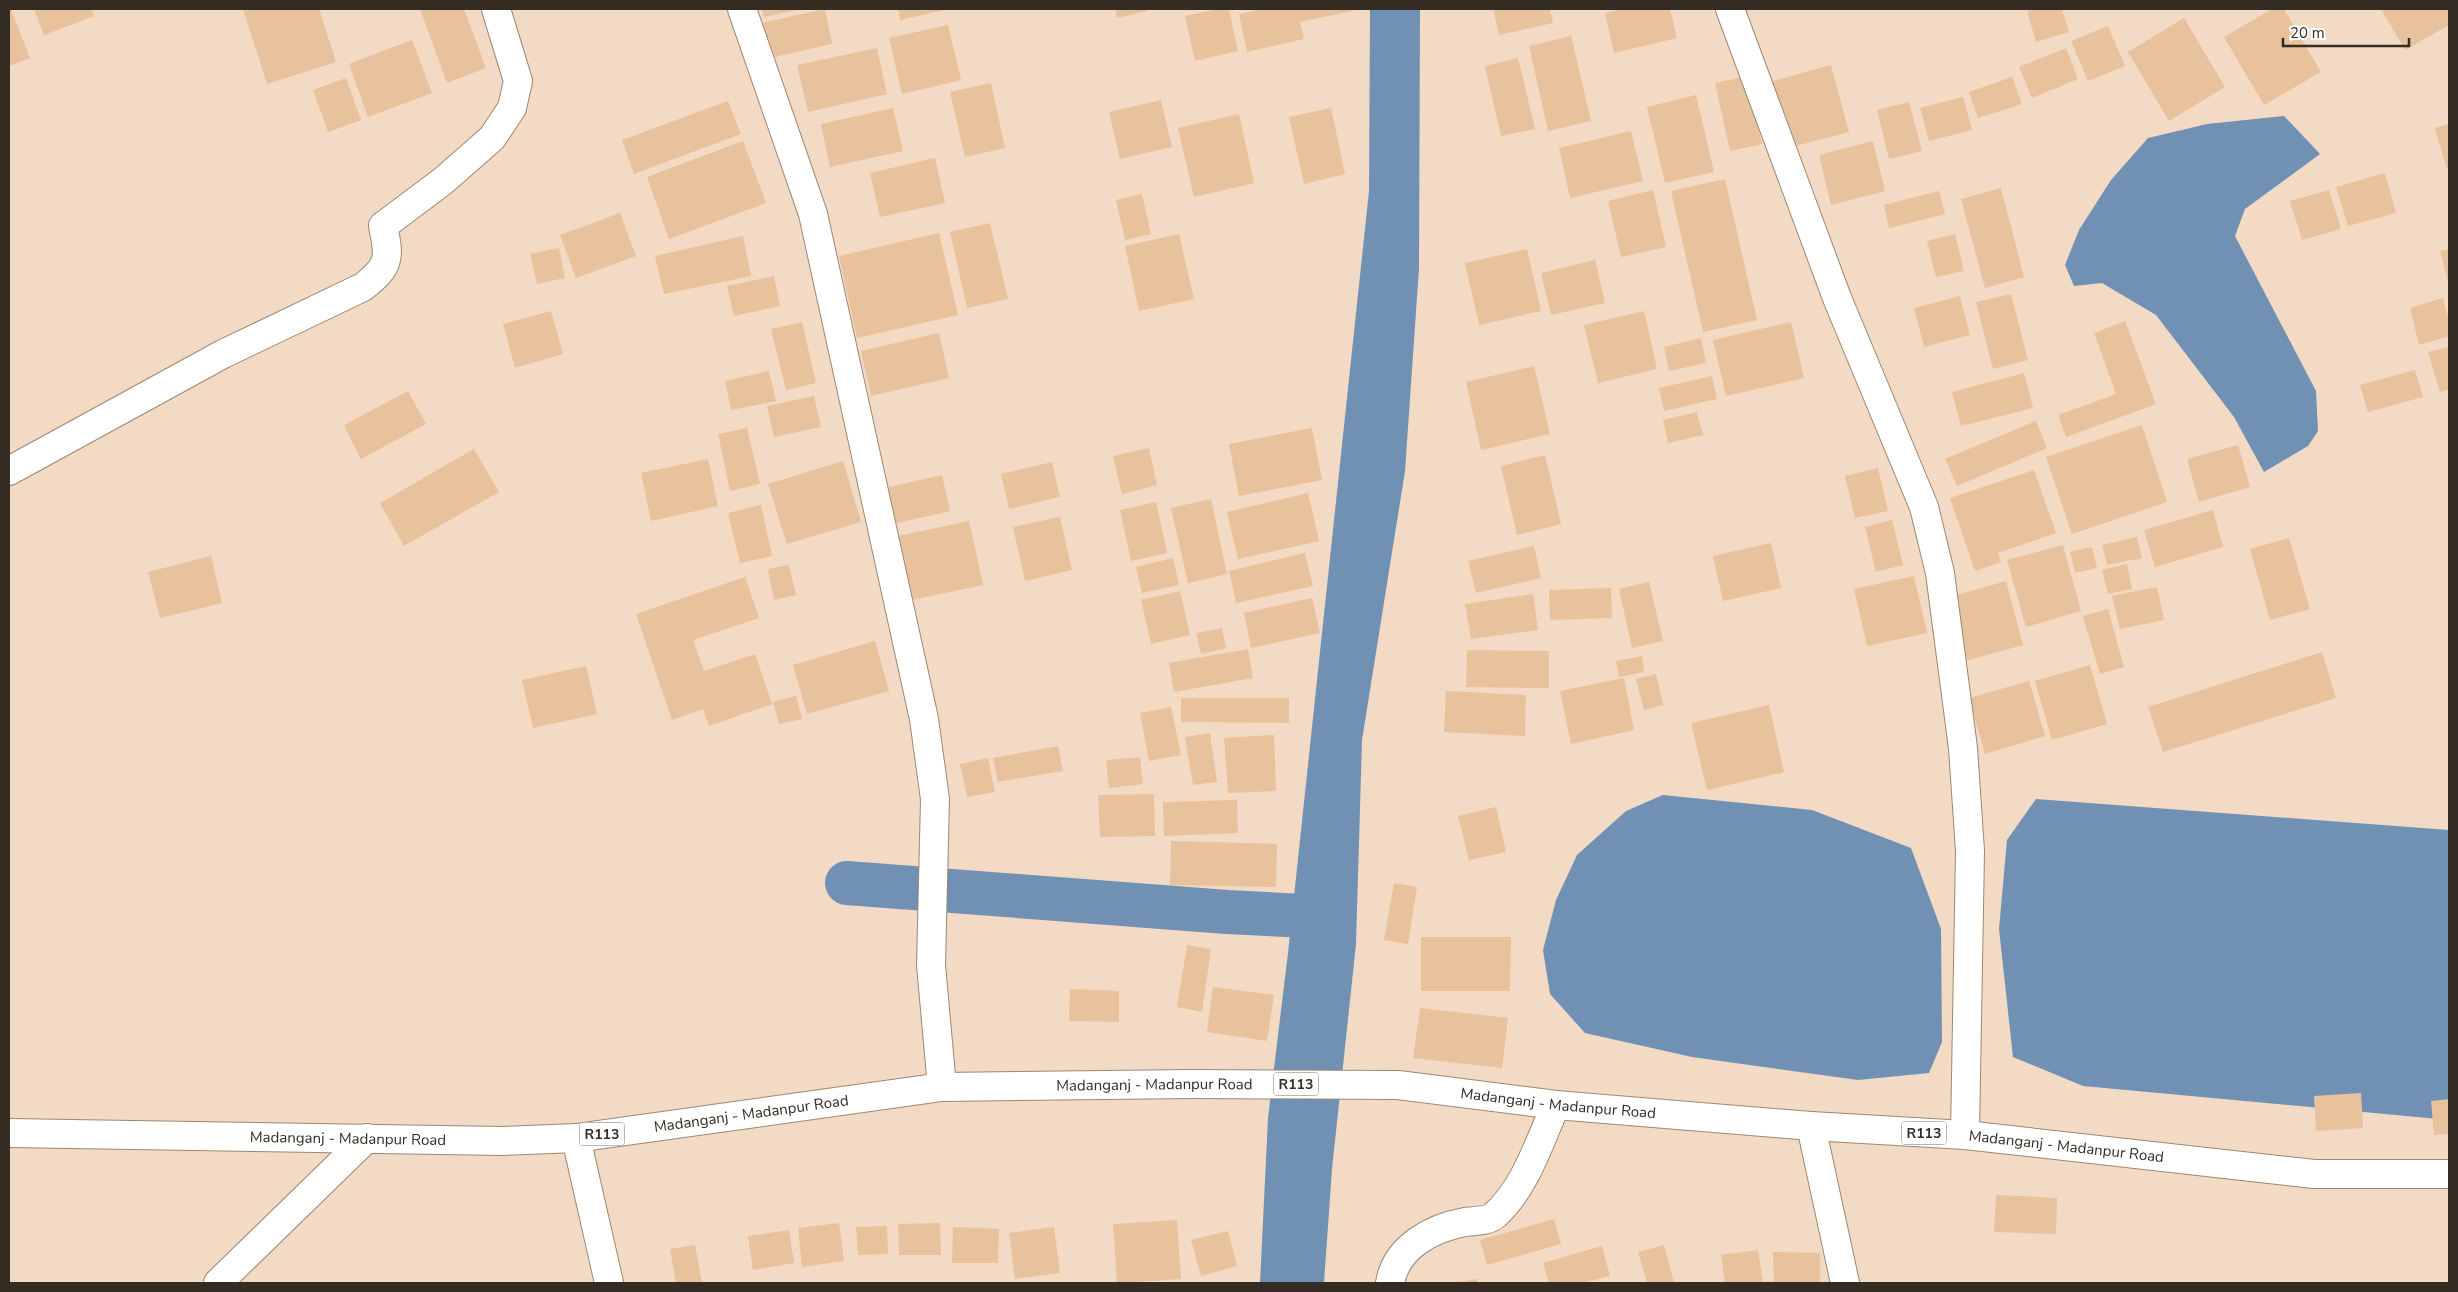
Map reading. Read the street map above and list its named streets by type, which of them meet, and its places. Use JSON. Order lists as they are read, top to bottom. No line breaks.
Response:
{"streets":{"street":["R113","Madanganj - Madanpur Road"]},"scale_bar":"20 m"}
